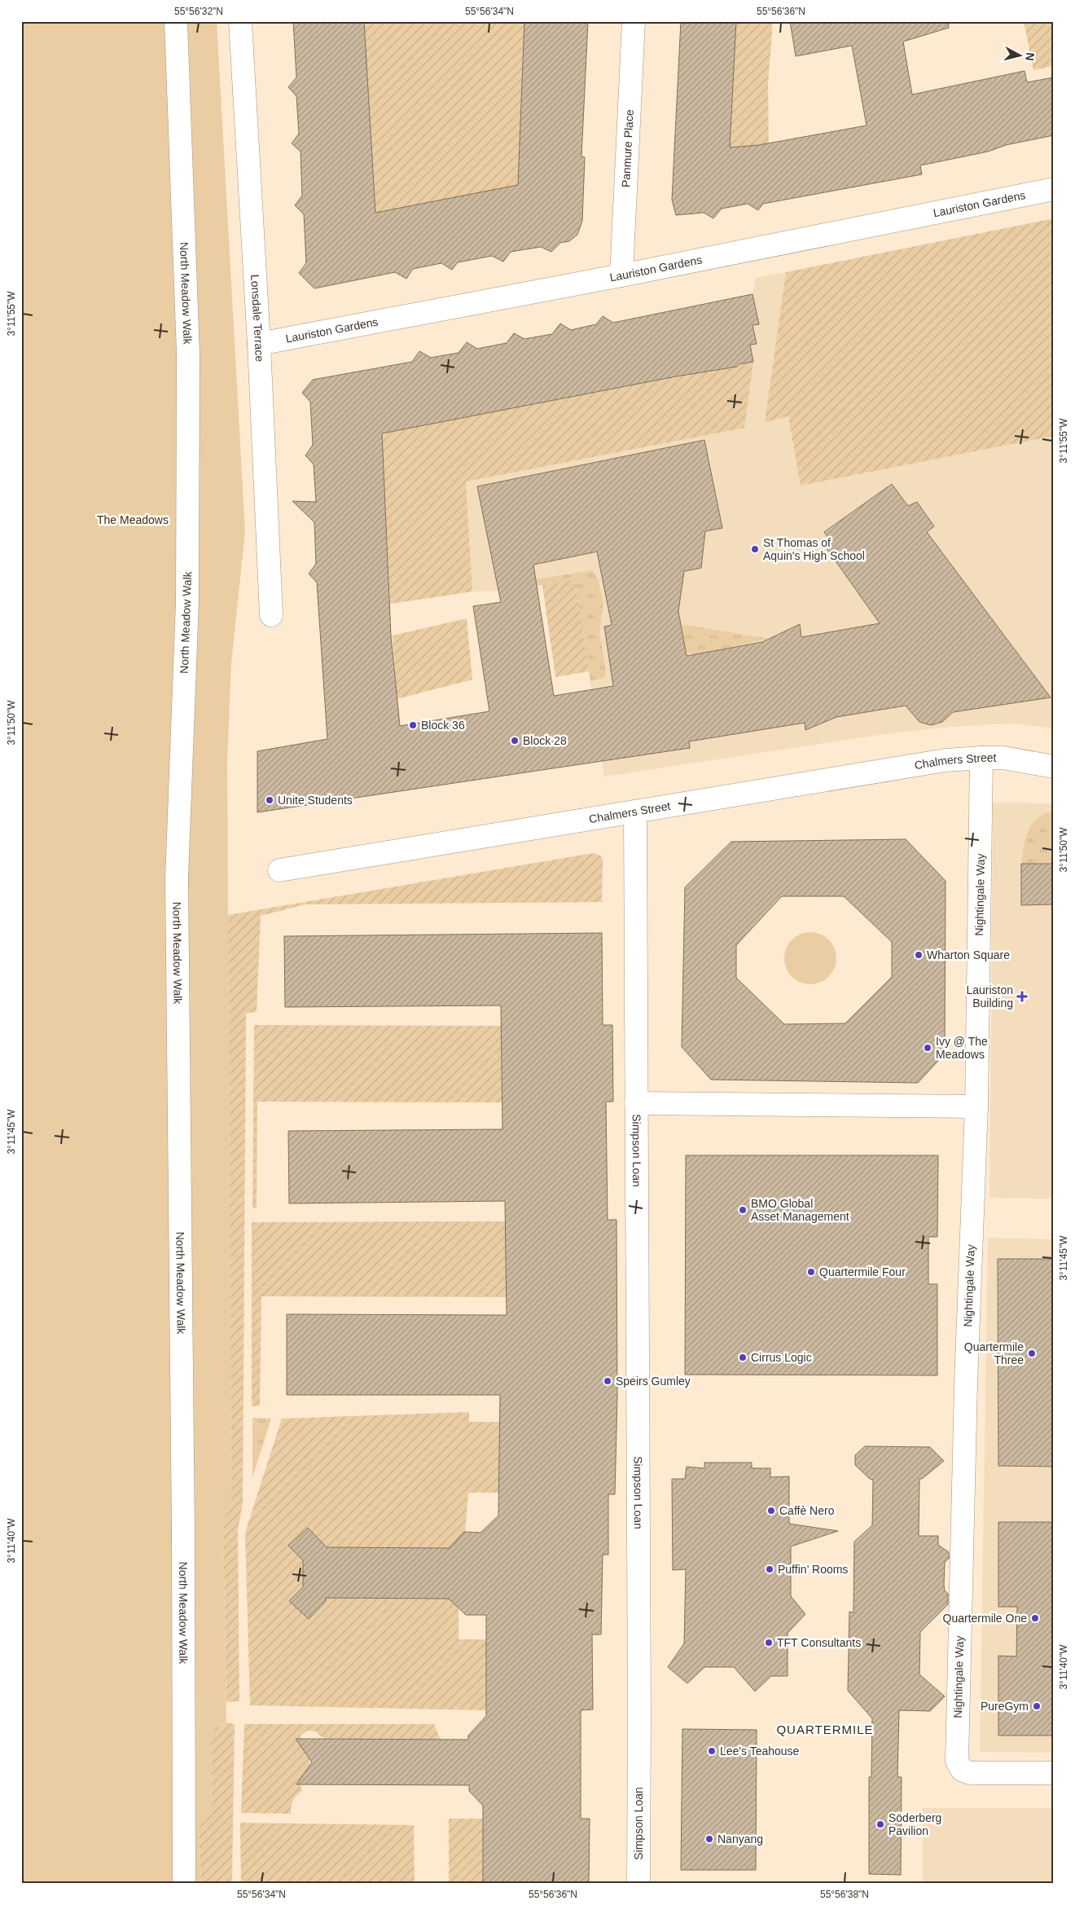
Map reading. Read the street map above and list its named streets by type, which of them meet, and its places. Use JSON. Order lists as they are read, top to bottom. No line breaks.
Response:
{"streets":{"street":["Panmure Place","Lauriston Gardens","North Meadow Walk","Lonsdale Terrace","Chalmers Street","Nightingale Way","Simpson Loan"]},"crossings":[["Panmure Place","Lauriston Gardens"],["Lauriston Gardens","Lonsdale Terrace"],["Chalmers Street","Nightingale Way"],["Chalmers Street","Simpson Loan"],["Nightingale Way","Simpson Loan"]],"districts":["QUARTERMILE"],"parks":["The Meadows"],"places":{"other":["St Thomas of Aquin's High School","Block 36","Block 28","Unite Students","Wharton Square","Ivy @ The Meadows","BMO Global Asset Management","Quartermile Four","Quartermile Three","Cirrus Logic","Speirs Gumley","Caffè Nero","Puffin’ Rooms","Quartermile One","TFT Consultants","PureGym","Lee's Teahouse","Söderberg Pavilion","Nanyang"],"health":["Lauriston Building"]},"north":"right","coordinates":["55°56'32\"N","55°56'34\"N","55°56'36\"N","3°11'55\"W","3°11'50\"W","3°11'45\"W","3°11'40\"W","55°56'38\"N"]}
